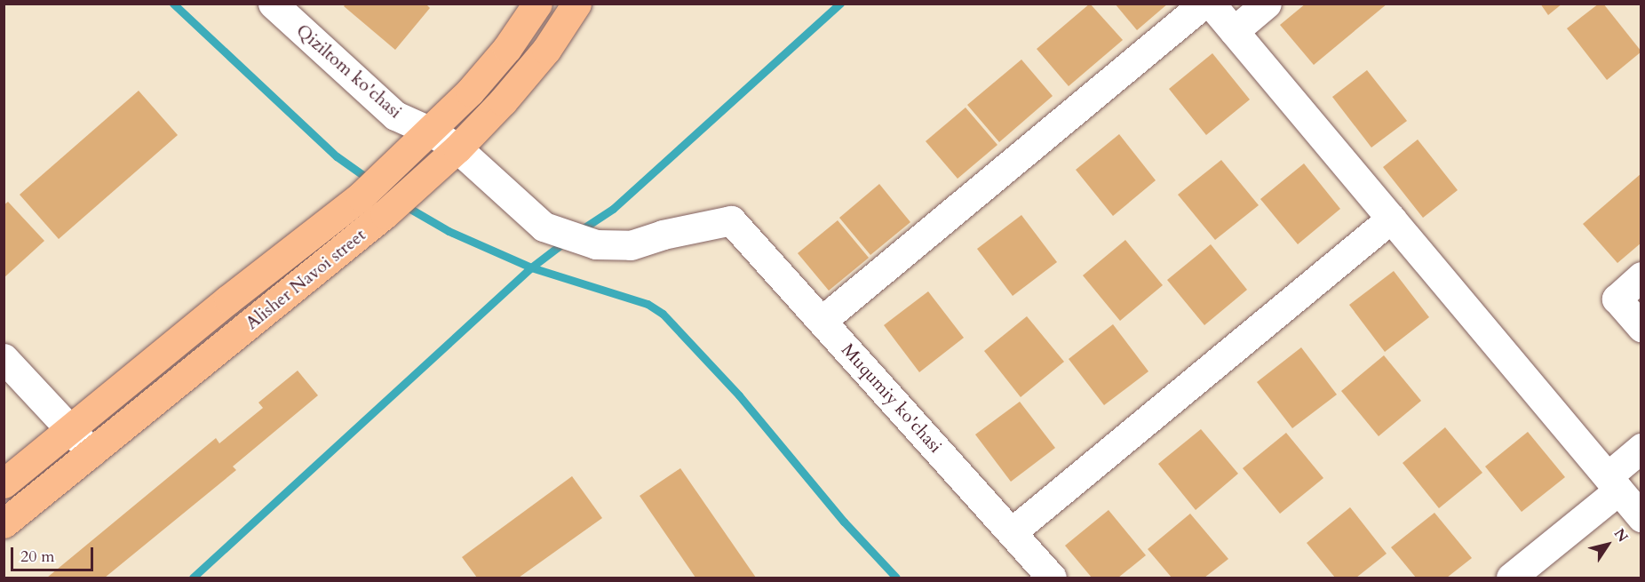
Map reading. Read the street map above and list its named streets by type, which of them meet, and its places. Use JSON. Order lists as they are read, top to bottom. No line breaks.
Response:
{"streets":{"main road":["Alisher Navoi street"],"street":["Qiziltom ko'chasi","Muqumiy ko'chasi"]},"crossings":[["Qiziltom ko'chasi","Alisher Navoi street"],["Qiziltom ko'chasi","Muqumiy ko'chasi"]],"scale_bar":"20 m","north":"top right"}
